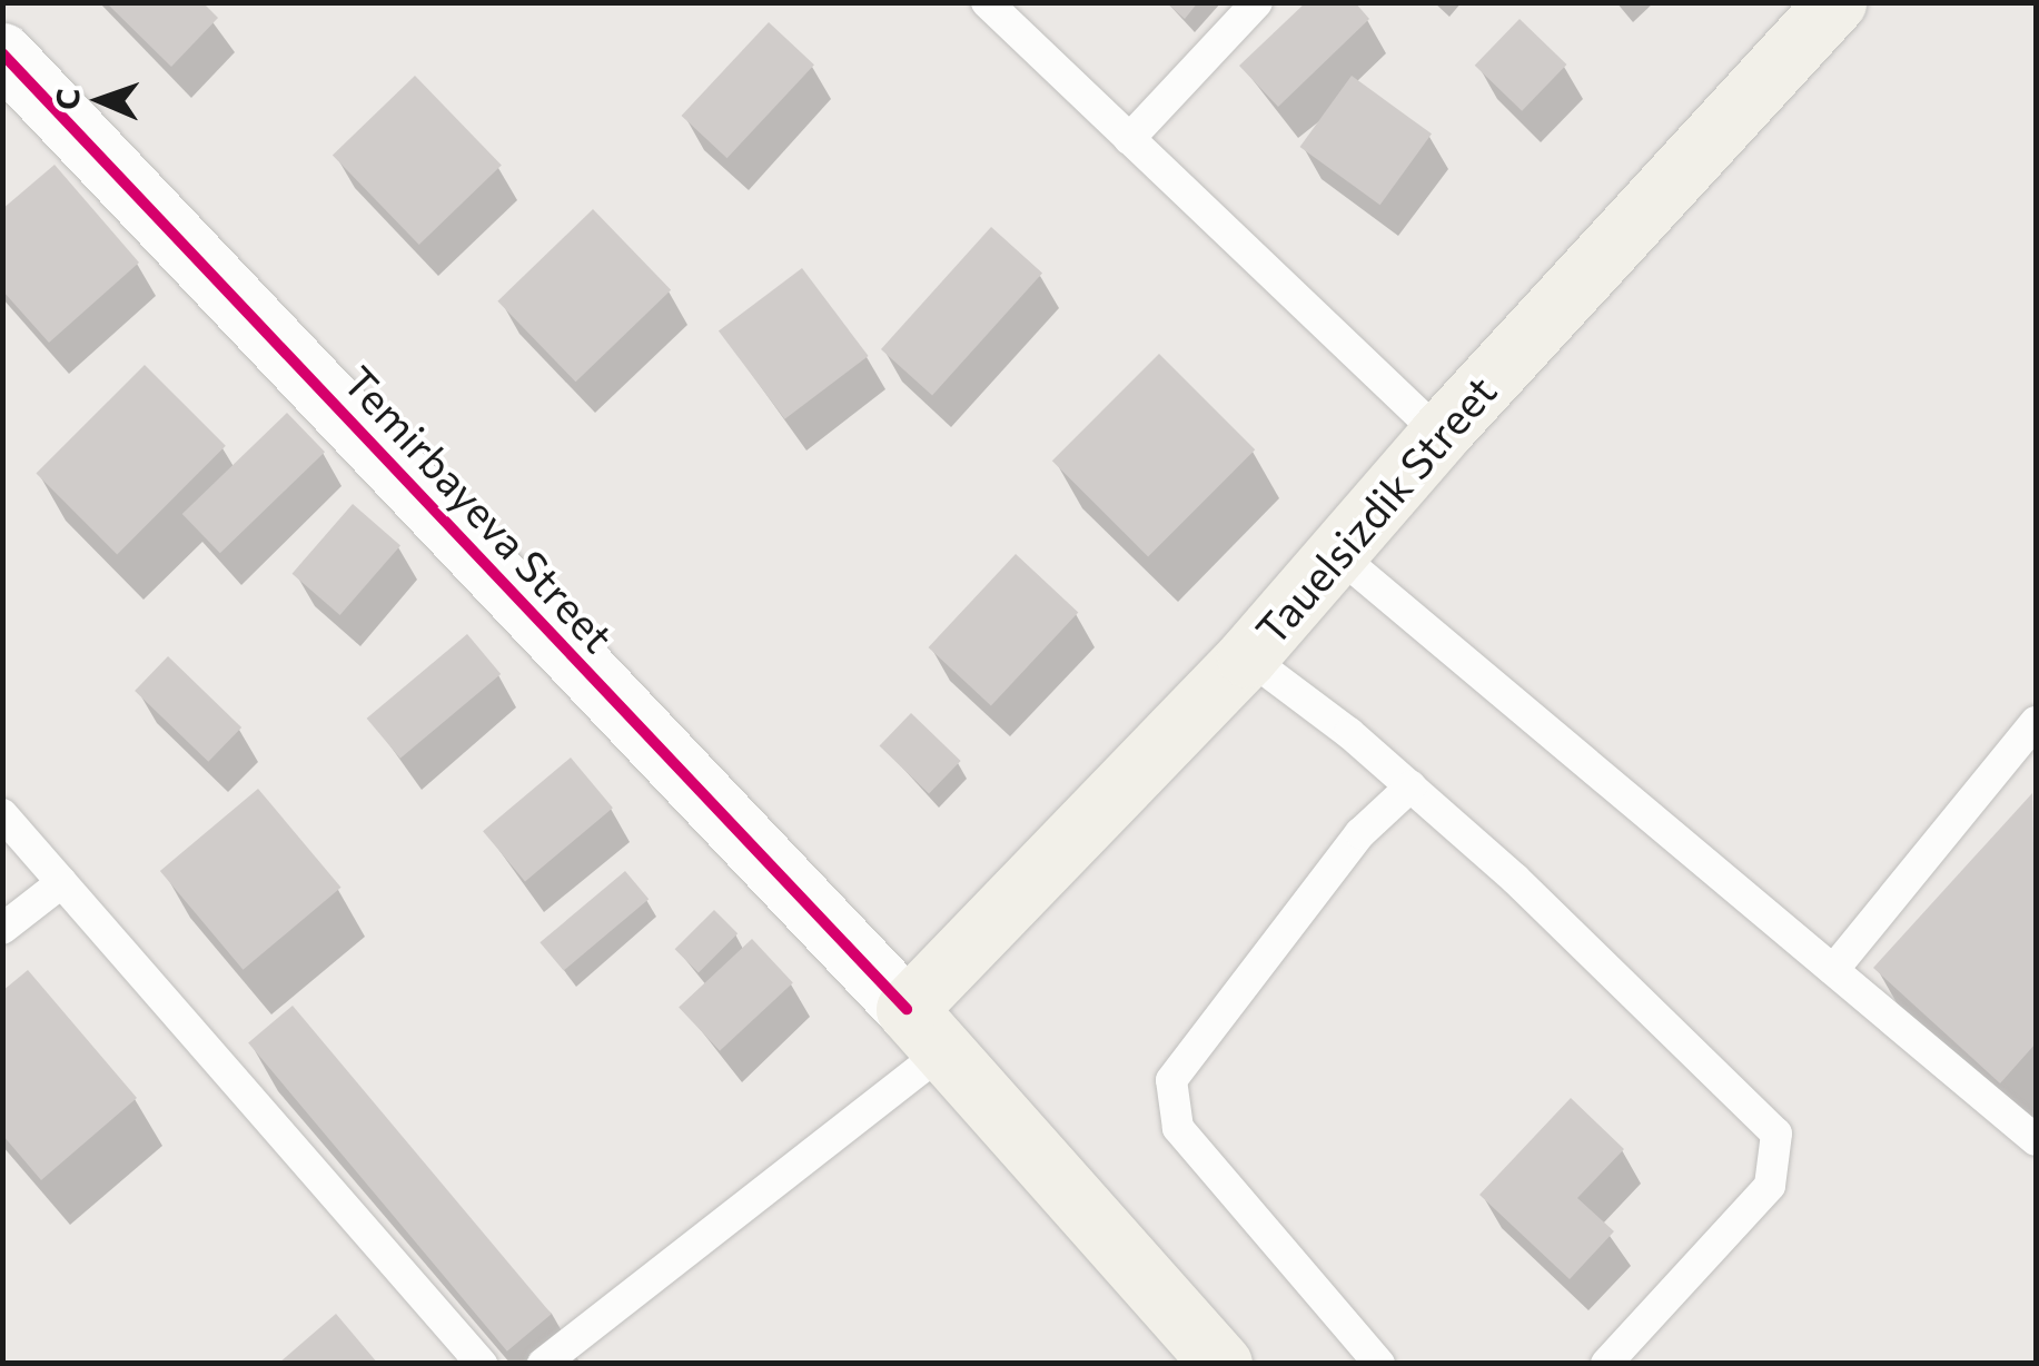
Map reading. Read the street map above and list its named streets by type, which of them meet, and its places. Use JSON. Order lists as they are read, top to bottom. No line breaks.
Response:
{"streets":{"main road":["Temirbayeva Street","Tauelsіzdіk Street"]},"crossings":[["Temirbayeva Street","Tauelsіzdіk Street"]],"north":"left"}
